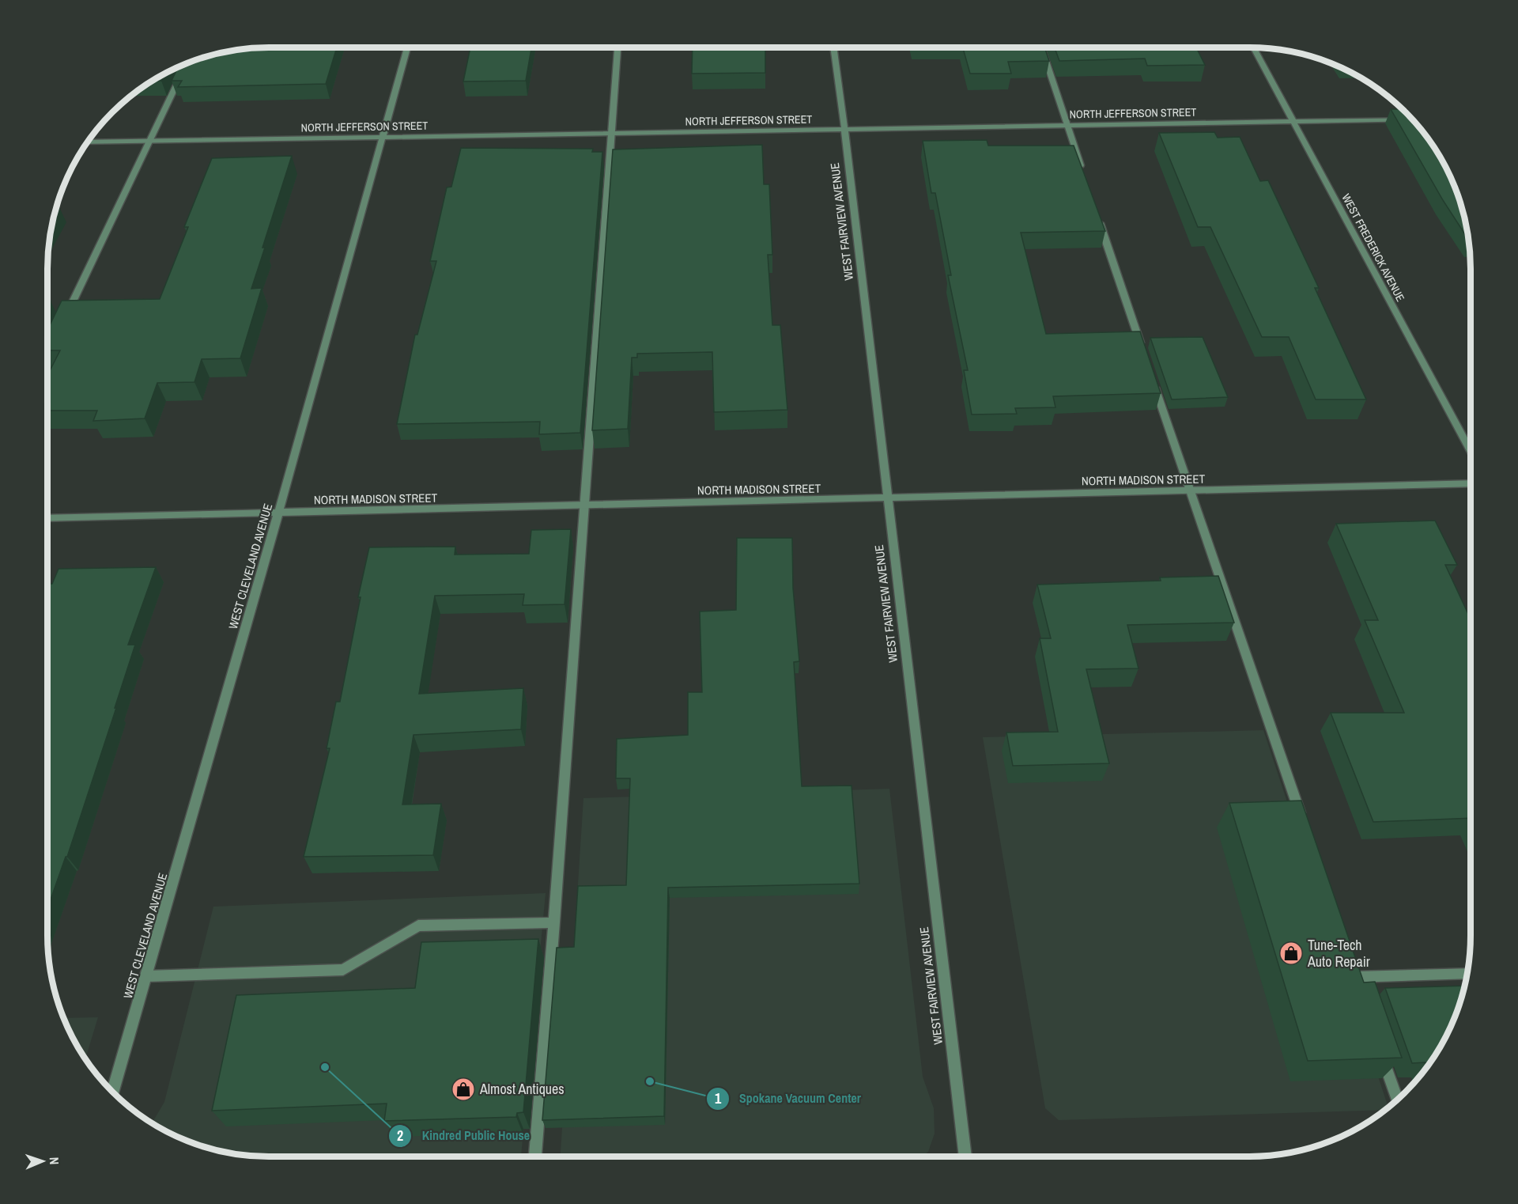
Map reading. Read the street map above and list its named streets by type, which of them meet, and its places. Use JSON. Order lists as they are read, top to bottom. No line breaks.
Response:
{"streets":{"street":["NORTH JEFFERSON STREET","WEST FAIRVIEW AVENUE","WEST FREDERICK AVENUE","NORTH MADISON STREET","WEST CLEVELAND AVENUE"]},"crossings":[["NORTH JEFFERSON STREET","WEST FAIRVIEW AVENUE"],["NORTH JEFFERSON STREET","WEST FREDERICK AVENUE"],["NORTH JEFFERSON STREET","WEST CLEVELAND AVENUE"],["WEST FAIRVIEW AVENUE","NORTH MADISON STREET"],["NORTH MADISON STREET","WEST CLEVELAND AVENUE"]],"places":{"shop":["Tune-Tech Auto Repair","Almost Antiques"],"other":["Kindred Public House","Spokane Vacuum Center"]},"north":"right"}
